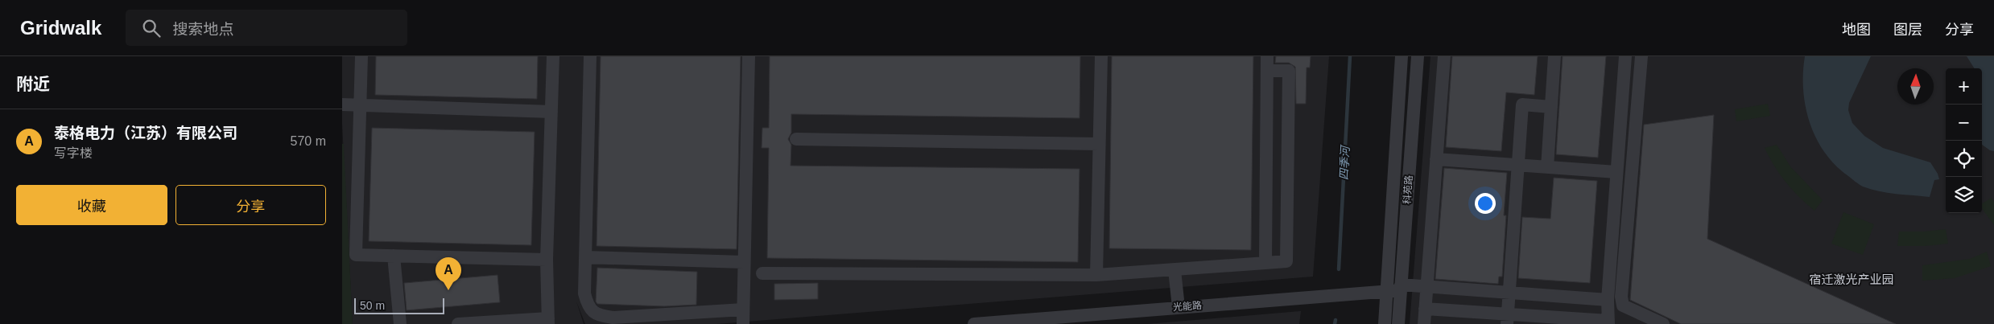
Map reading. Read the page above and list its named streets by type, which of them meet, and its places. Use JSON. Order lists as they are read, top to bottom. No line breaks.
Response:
{"streets":{"street":["科苑路","光能路"]},"crossings":[["科苑路","光能路"]],"districts":["宿迁激光产业园"],"water":["四季河"],"scale_bar":"50 m","north":"top","page":{"header":"Gridwalk","search":"搜索地点","nav":["地图","图层","分享"],"heading":"附近","map_buttons":["+","−"],"list":[{"mark":"A","name":"泰格电力（江苏）有限公司","note":"写字楼","value":"570 m"}],"buttons":["收藏","分享"],"pins":"A","scale":"50 m"}}
